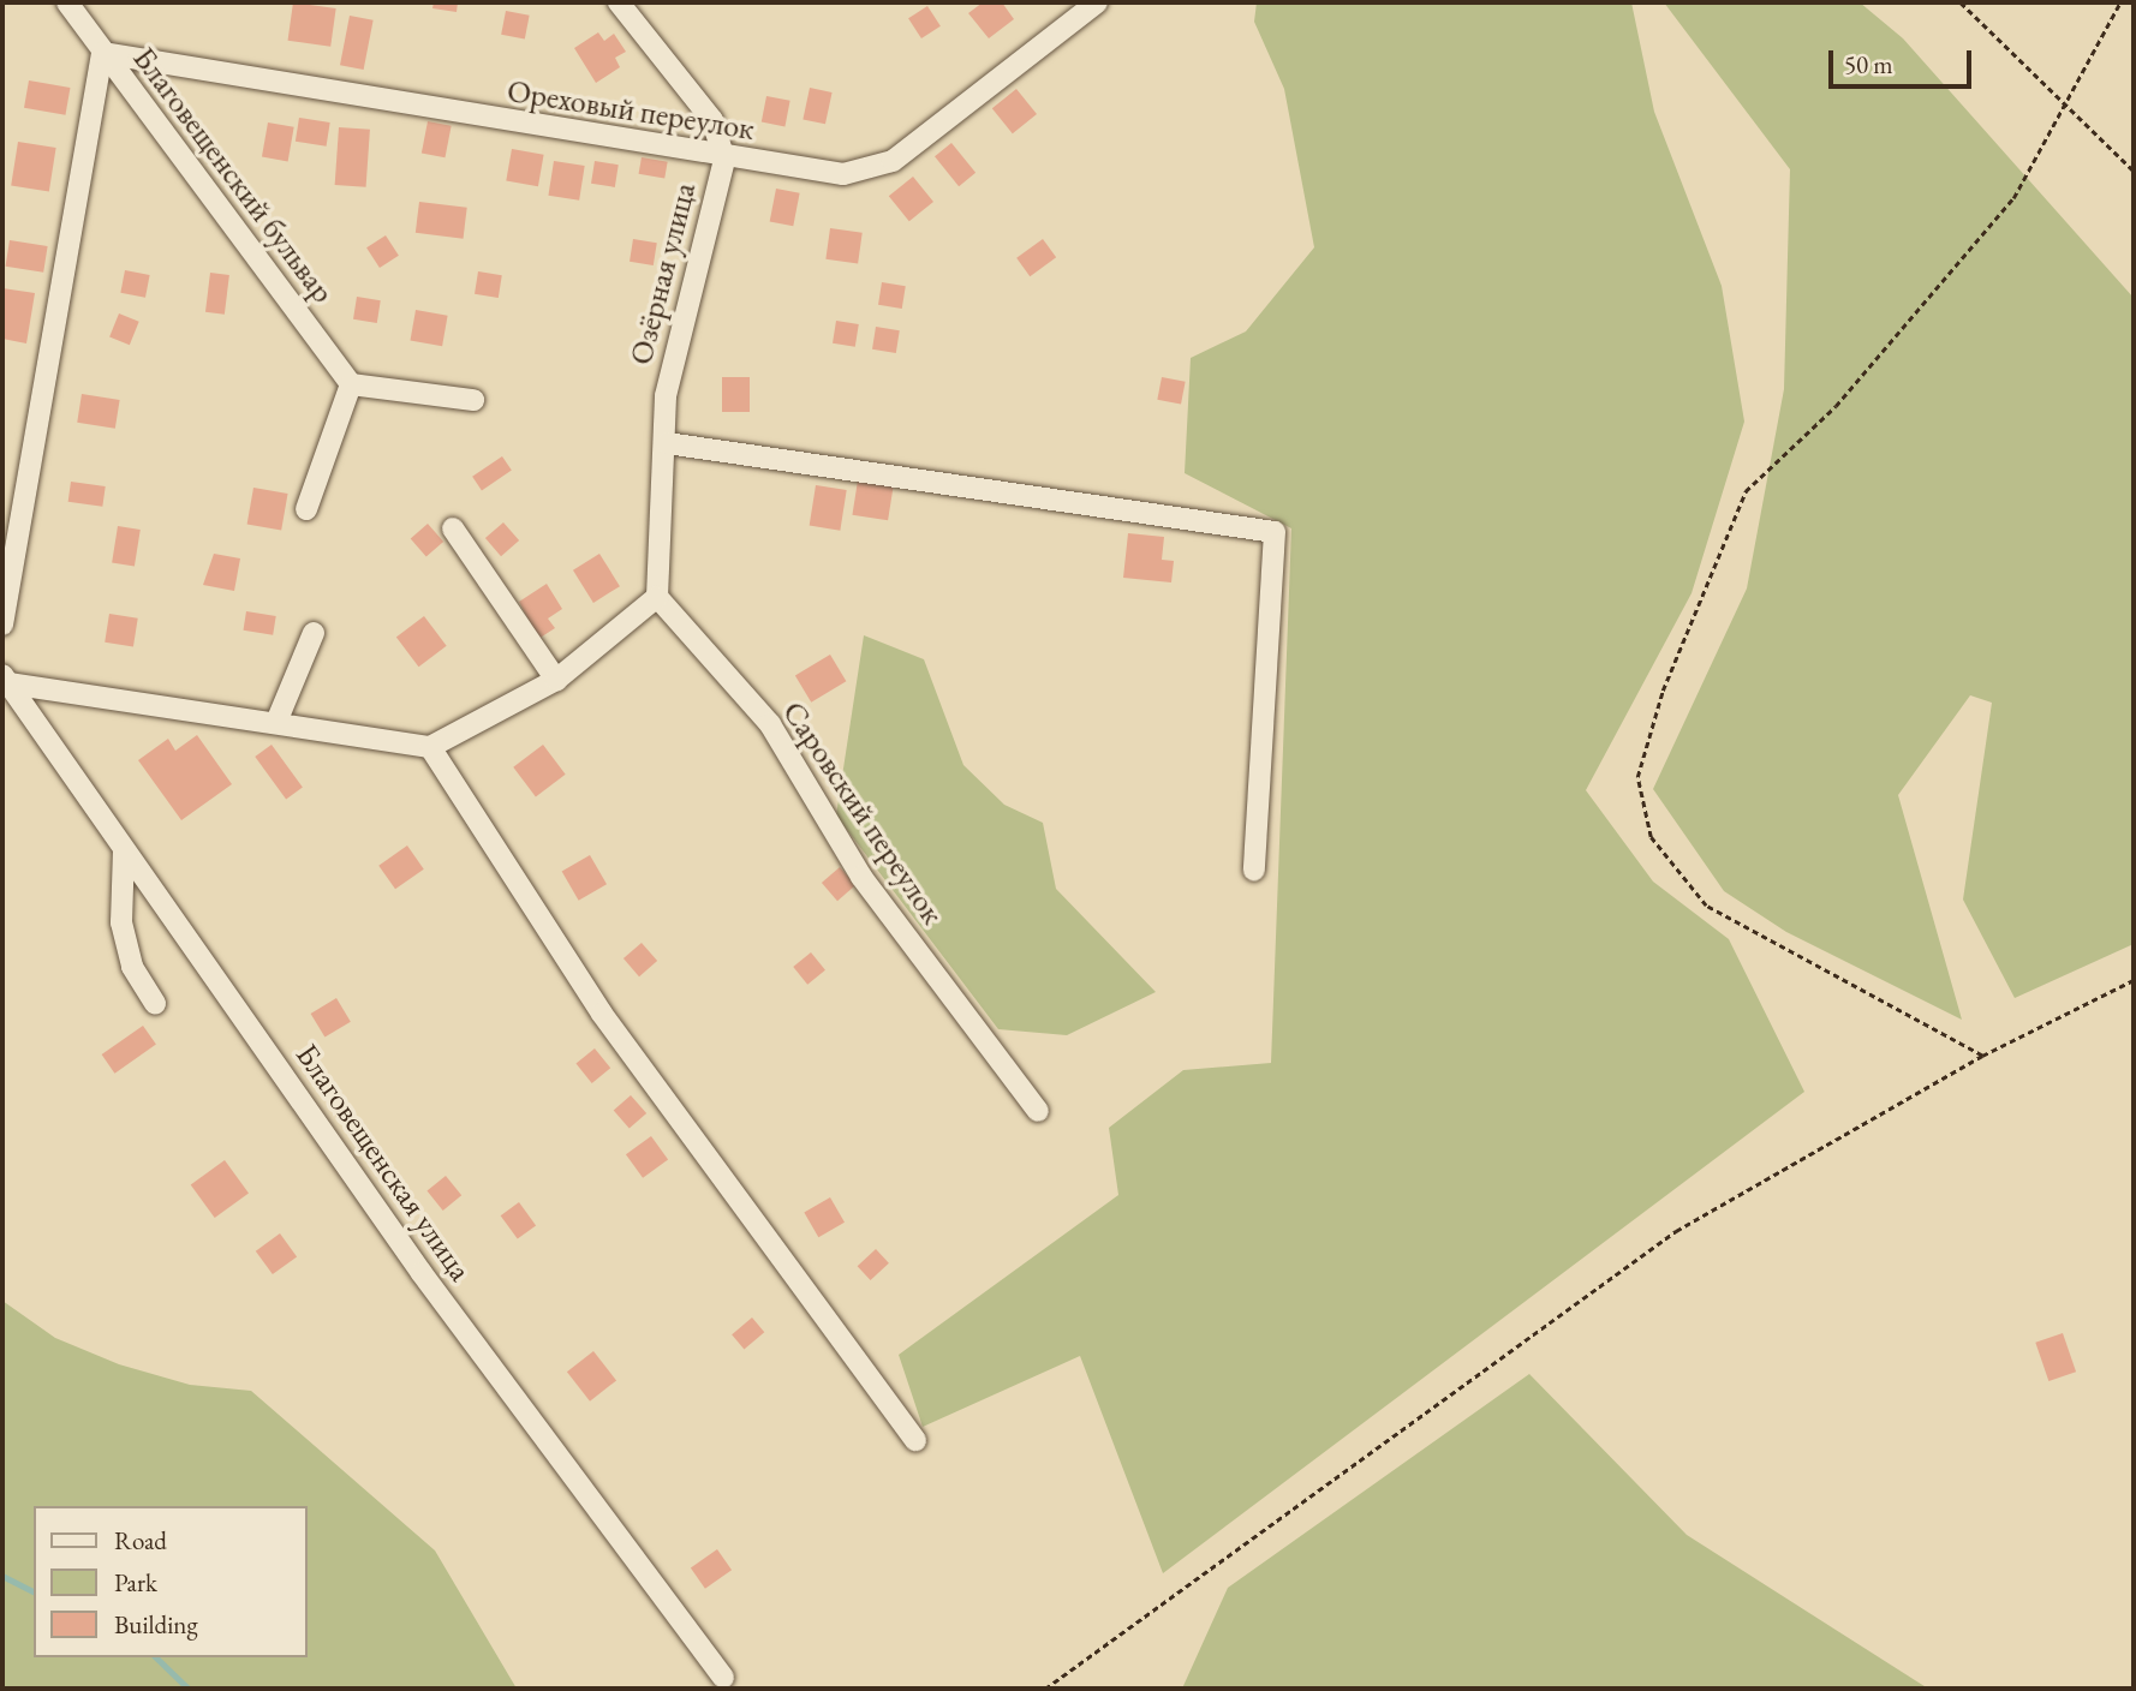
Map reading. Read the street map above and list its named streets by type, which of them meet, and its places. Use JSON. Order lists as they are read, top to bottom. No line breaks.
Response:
{"streets":{"street":["Ореховый переулок","Благовещенский бульвар","Озёрная улица","Саровский переулок","Благовещенская улица"]},"crossings":[["Ореховый переулок","Благовещенский бульвар"],["Ореховый переулок","Озёрная улица"],["Озёрная улица","Саровский переулок"]],"legend":["Road","Park","Building"],"scale_bar":"50 m"}
